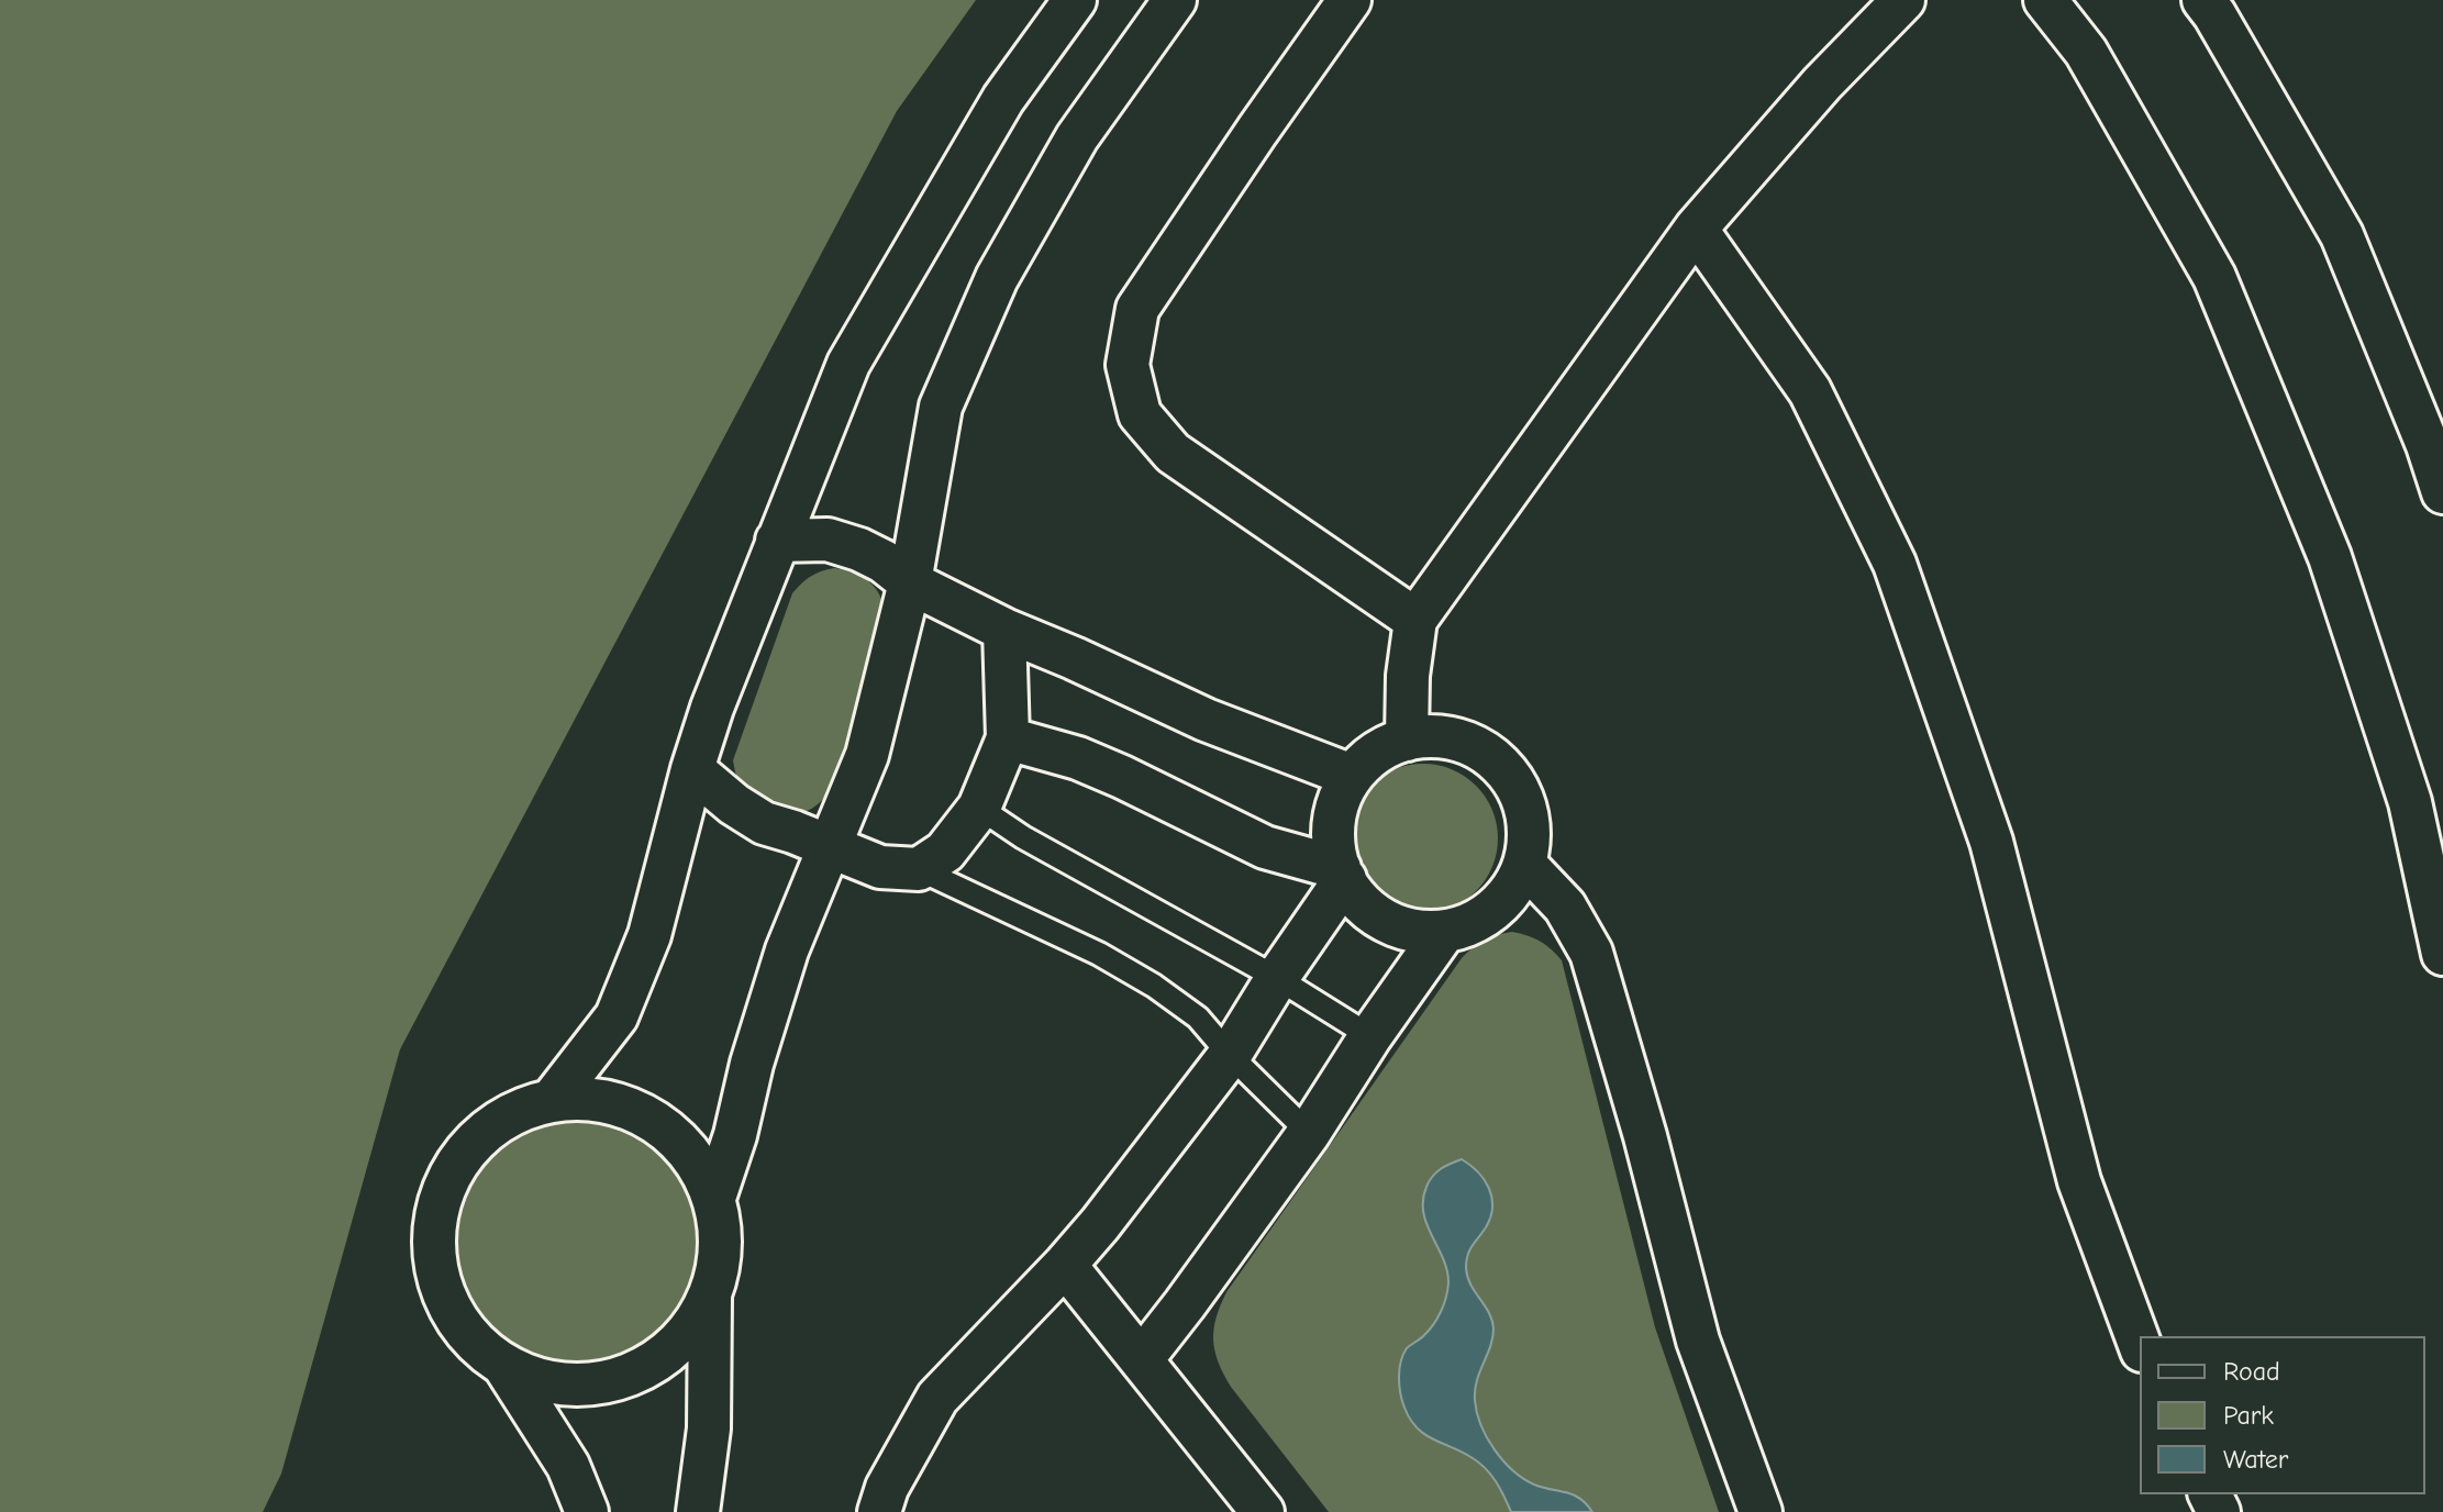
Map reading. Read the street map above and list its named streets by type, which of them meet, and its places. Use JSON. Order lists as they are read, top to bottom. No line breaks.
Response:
{"legend":["Road","Park","Water"]}
